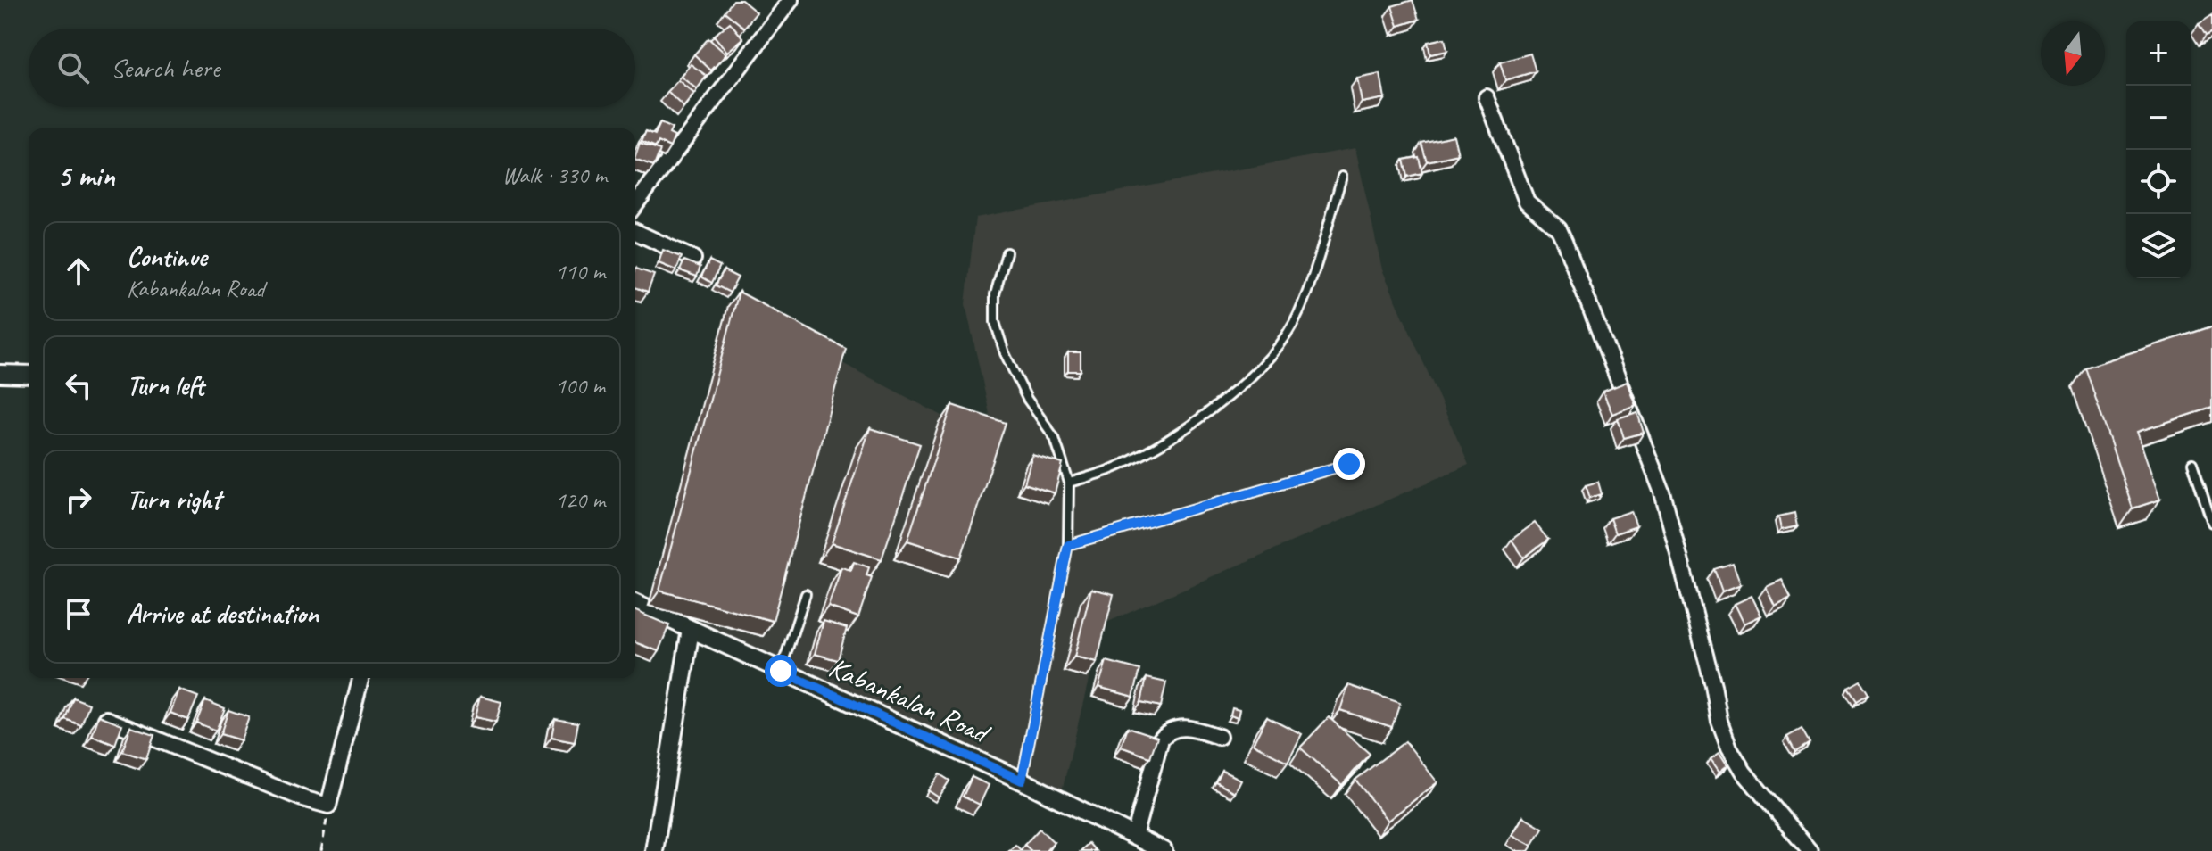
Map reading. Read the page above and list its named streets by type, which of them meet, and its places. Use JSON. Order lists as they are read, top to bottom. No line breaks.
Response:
{"streets":{"street":["Kabankalan Road"]},"north":"bottom","page":{"map_buttons":["+","−"],"search":"Search here","heading":["5 min","Walk · 330 m"],"list":[["Continue","Kabankalan Road","110 m"],["Turn left","100 m"],["Turn right","120 m"],"Arrive at destination"]}}
